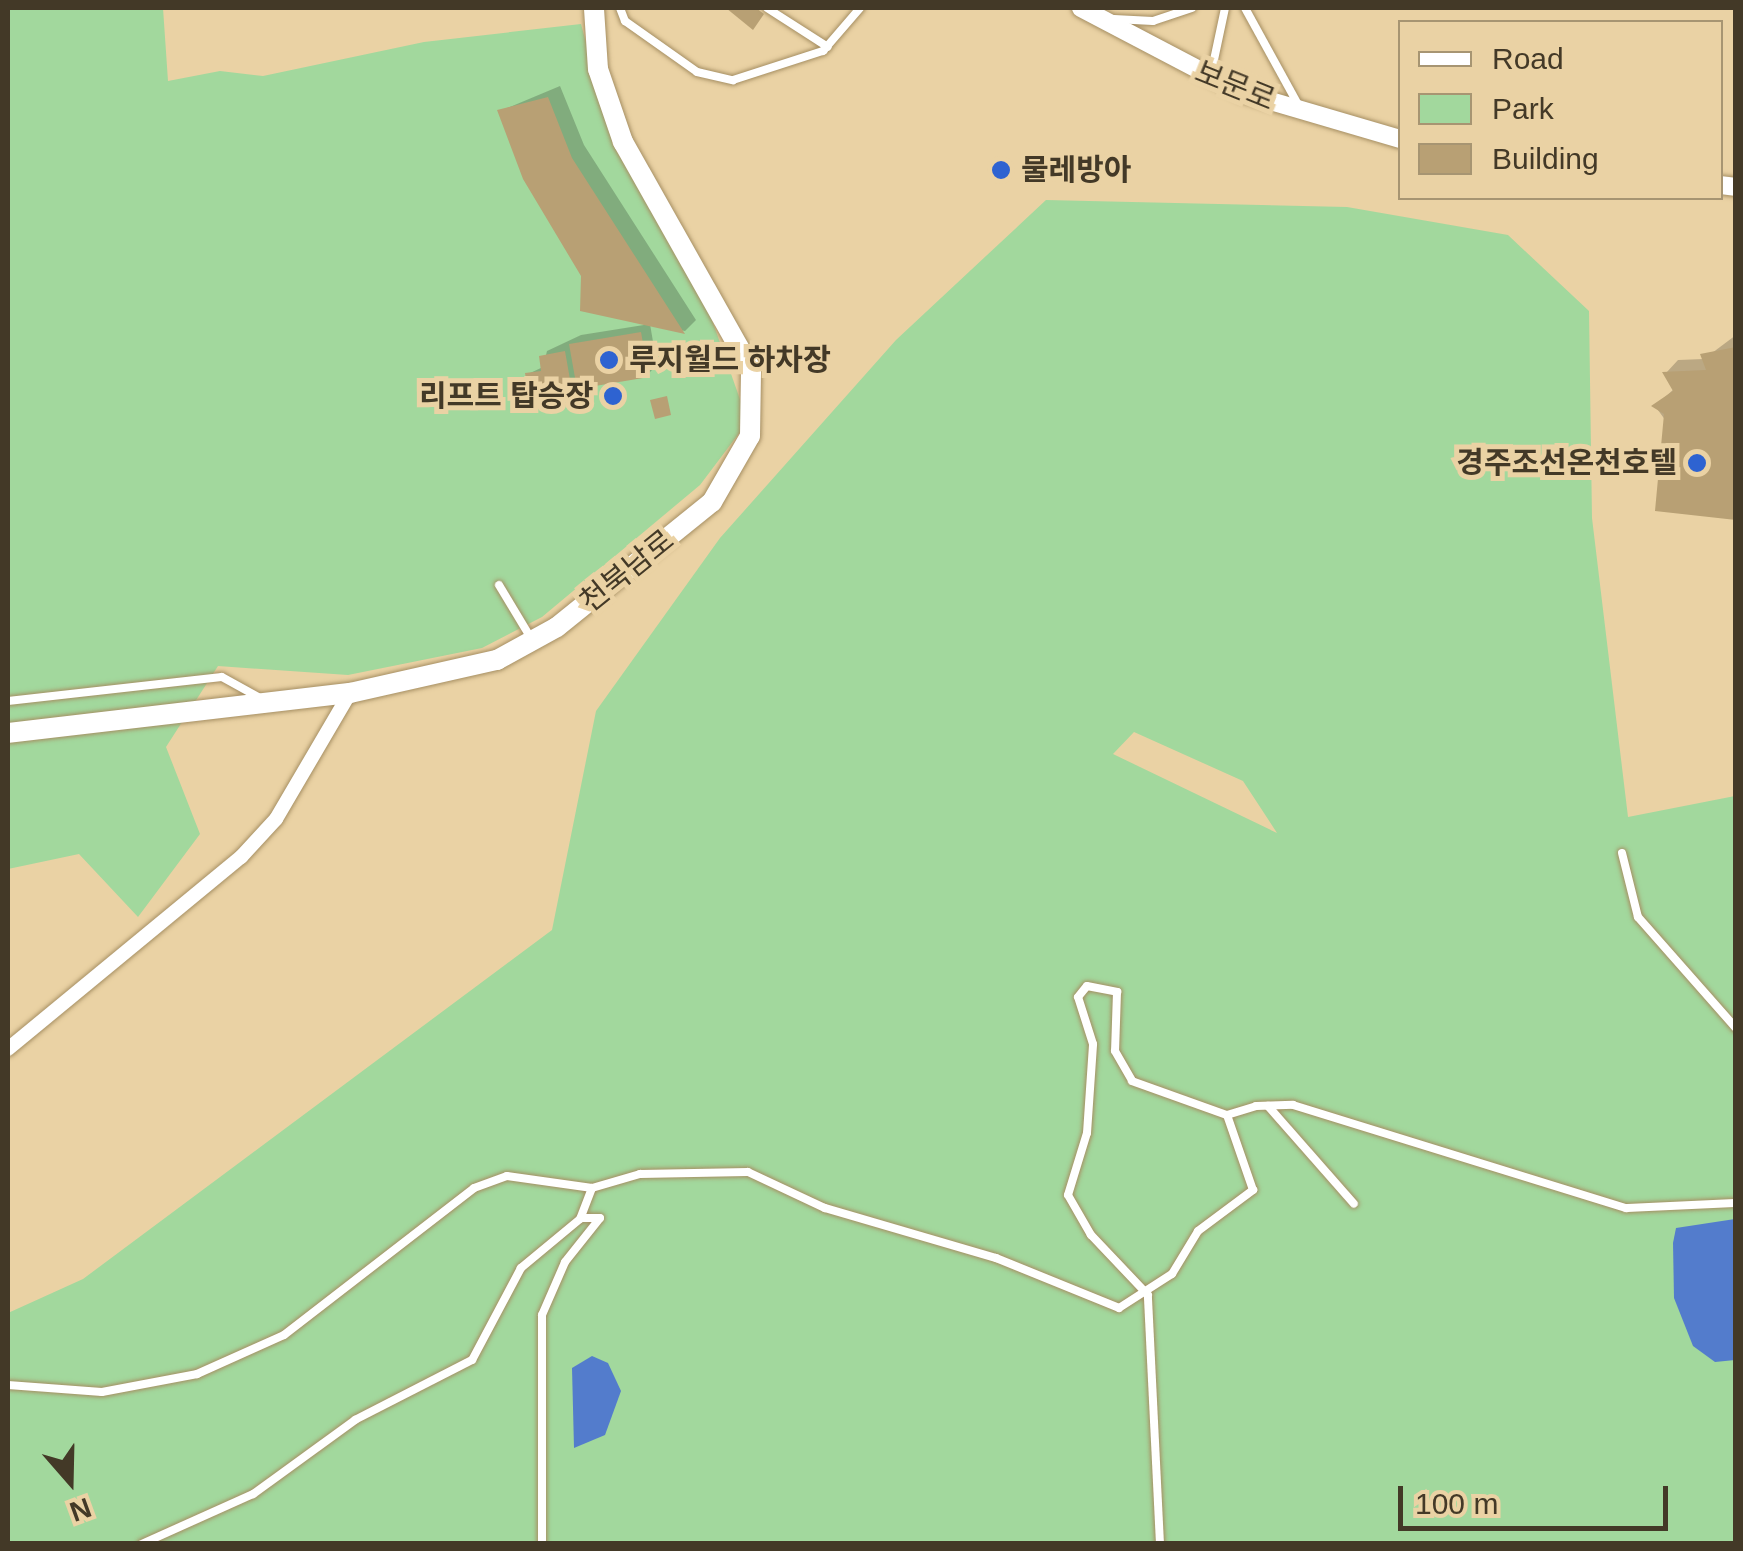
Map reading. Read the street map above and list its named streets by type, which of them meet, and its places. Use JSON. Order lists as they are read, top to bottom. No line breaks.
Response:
{"streets":{"main road":["천북남로"],"street":["보문로"]},"places":["물레방아","루지월드 하차장","리프트 탑승장","경주조선온천호텔"],"legend":["Road","Park","Building"],"scale_bar":"100 m","north":"bottom"}
